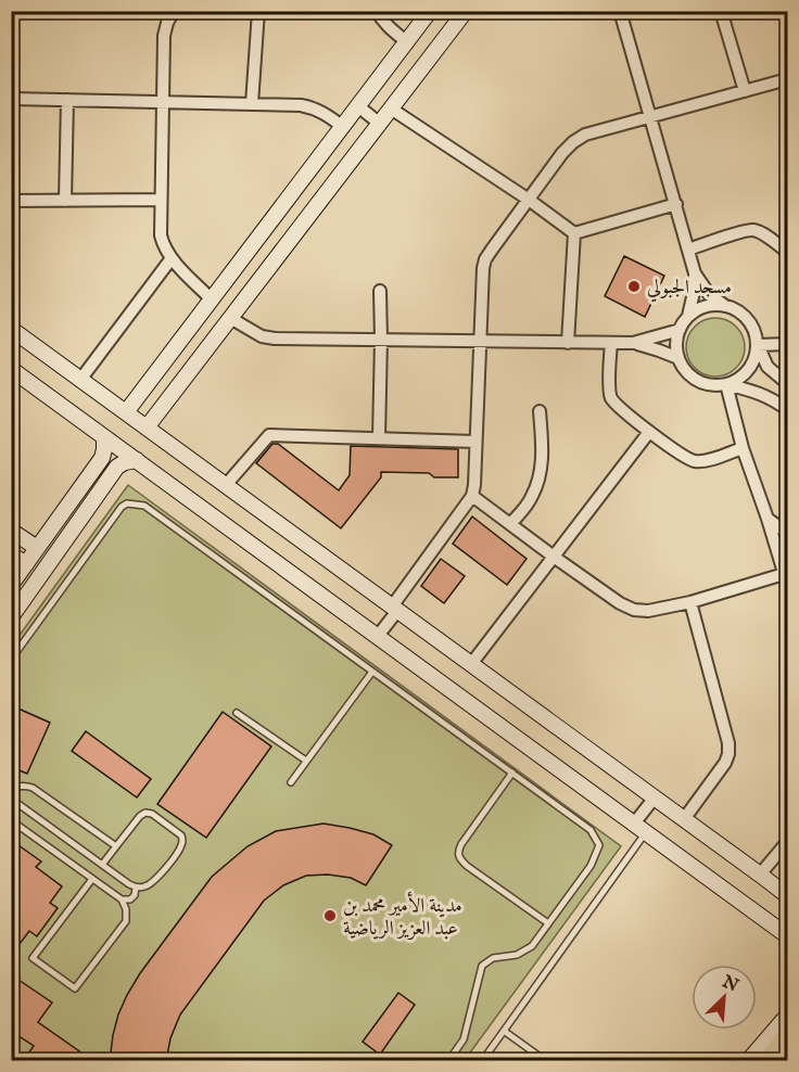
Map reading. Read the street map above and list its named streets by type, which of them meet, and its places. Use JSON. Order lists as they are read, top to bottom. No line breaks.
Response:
{"places":["مسجد الجبولي","مدينة الأمير محمد بن عبد العزيز الرياضية"],"north":"top right"}
